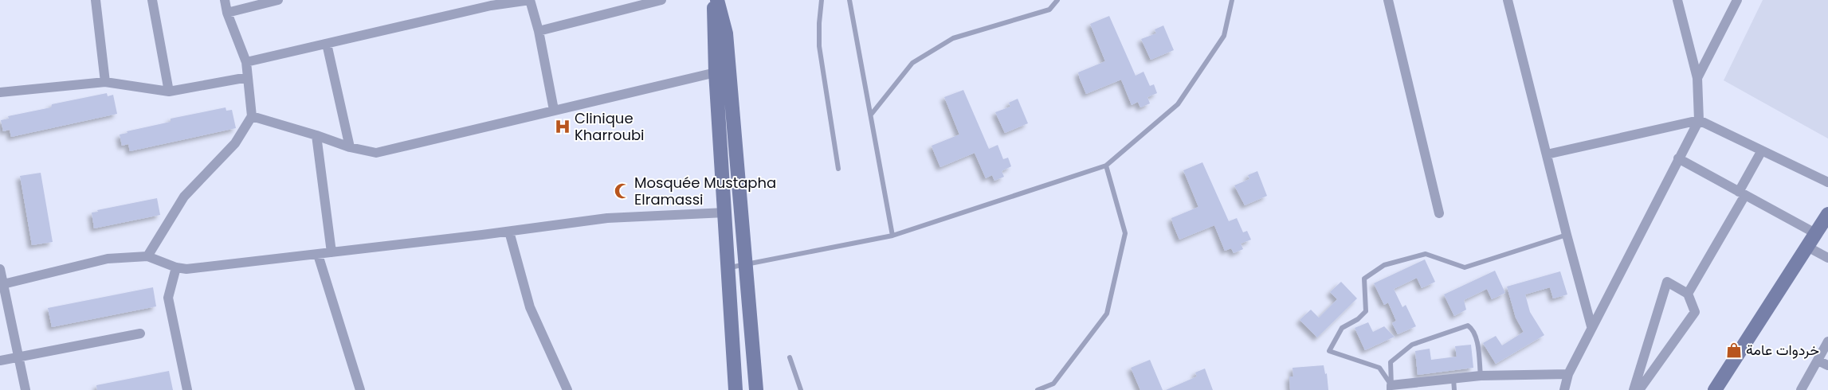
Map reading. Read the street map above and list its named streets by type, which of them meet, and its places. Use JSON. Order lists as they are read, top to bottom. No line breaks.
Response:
{"places":{"hospital":["Clinique Kharroubi"],"mosque":["Mosquée Mustapha Elramassi"],"shop":["خردوات عامة"]}}
